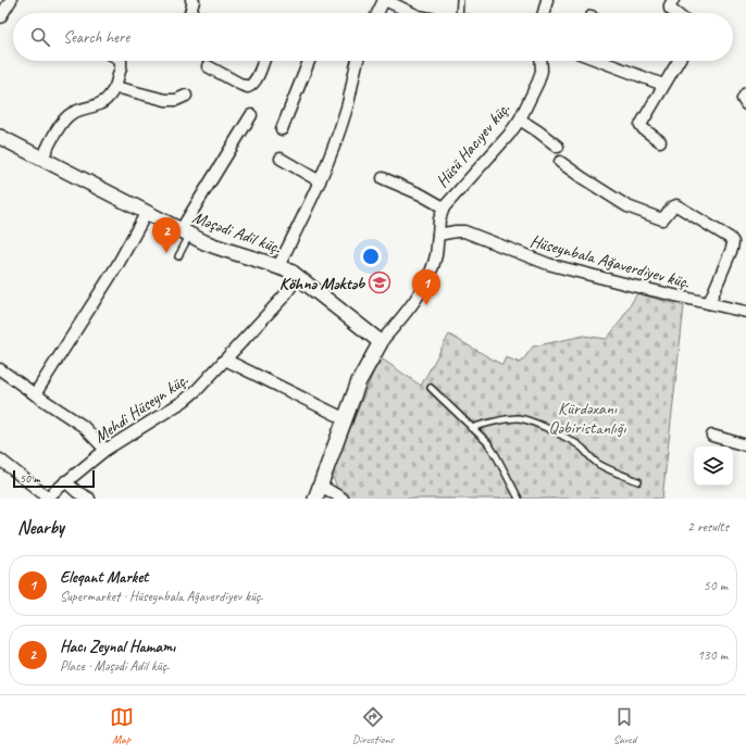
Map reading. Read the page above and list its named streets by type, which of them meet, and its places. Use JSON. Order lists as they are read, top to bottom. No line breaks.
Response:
{"streets":{"street":["Hüsü Hacıyev küç.","Məşədi Adil küç.","Hüseynbala Ağaverdiyev küç.","Mehdi Hüseyn küç."]},"crossings":[["Hüsü Hacıyev küç.","Hüseynbala Ağaverdiyev küç."],["Məşədi Adil küç.","Mehdi Hüseyn küç."]],"parks":["Kürdəxanı Qəbiristanlığı"],"places":{"school or university":["Köhnə Məktəb"]},"scale_bar":"50 m","page":{"search":"Search here","pins":["2","1"],"scale":"50 m","heading":["Nearby","2 results"],"list":[{"mark":"1","name":"Eleqant Market","note":"Supermarket · Hüseynbala Ağaverdiyev küç.","value":"50 m"},{"mark":"2","name":"Hacı Zeynal Hamamı","note":"Place · Məşədi Adil küç.","value":"130 m"}],"nav":["Map","Directions","Saved"]}}
